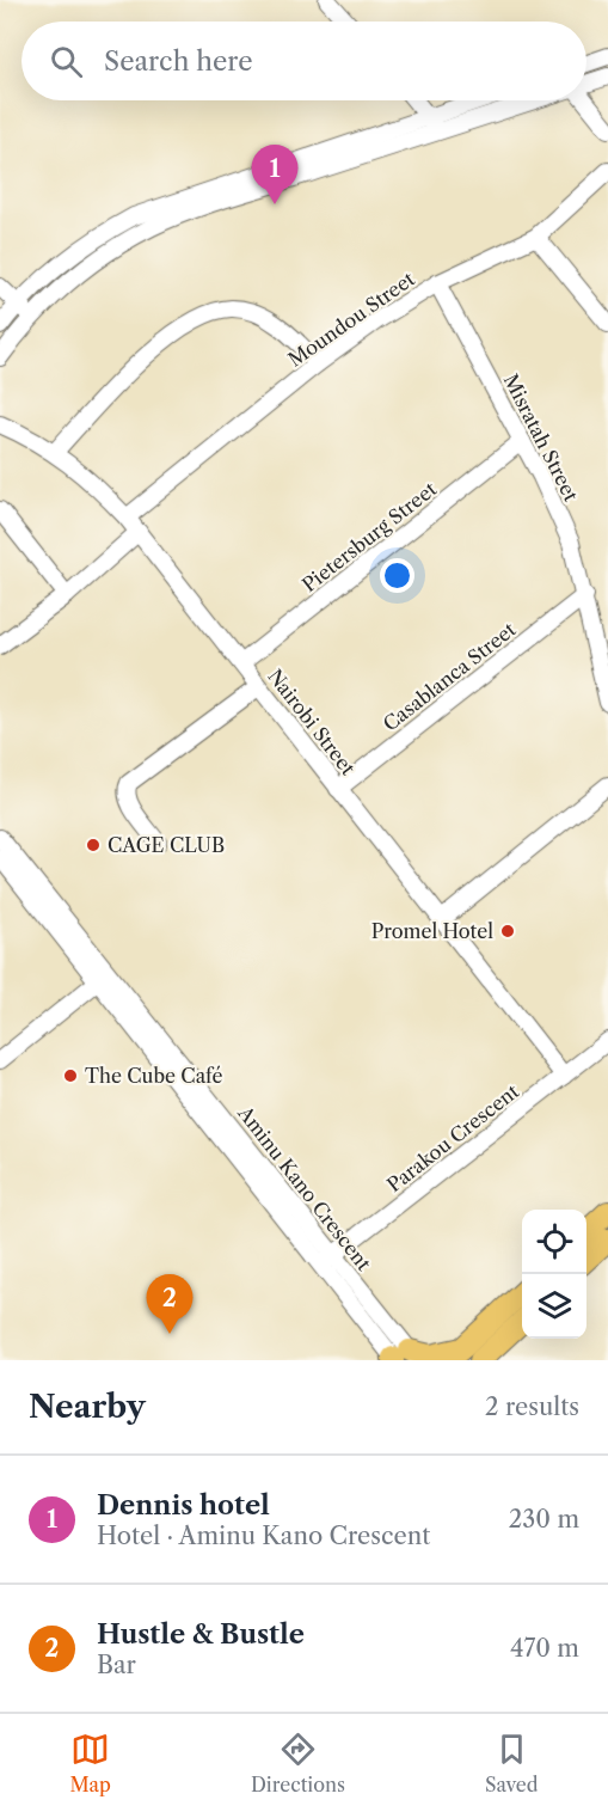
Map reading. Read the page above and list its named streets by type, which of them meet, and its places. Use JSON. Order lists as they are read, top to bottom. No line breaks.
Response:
{"streets":{"street":["Moundou Street","Misratah Street","Pietersburg Street","Casablanca Street","Nairobi Street","Parakou Crescent"]},"crossings":[["Moundou Street","Misratah Street"],["Moundou Street","Nairobi Street"],["Misratah Street","Pietersburg Street"],["Misratah Street","Casablanca Street"],["Pietersburg Street","Nairobi Street"],["Casablanca Street","Nairobi Street"],["Nairobi Street","Parakou Crescent"]],"places":["CAGE CLUB","Promel Hotel","The Cube Café"],"page":{"search":"Search here","pins":["1","2"],"heading":["Nearby","2 results"],"list":[{"mark":"1","name":"Dennis hotel","note":"Hotel · Aminu Kano Crescent","value":"230 m"},{"mark":"2","name":"Hustle & Bustle","note":"Bar","value":"470 m"}],"nav":["Map","Directions","Saved"]}}
